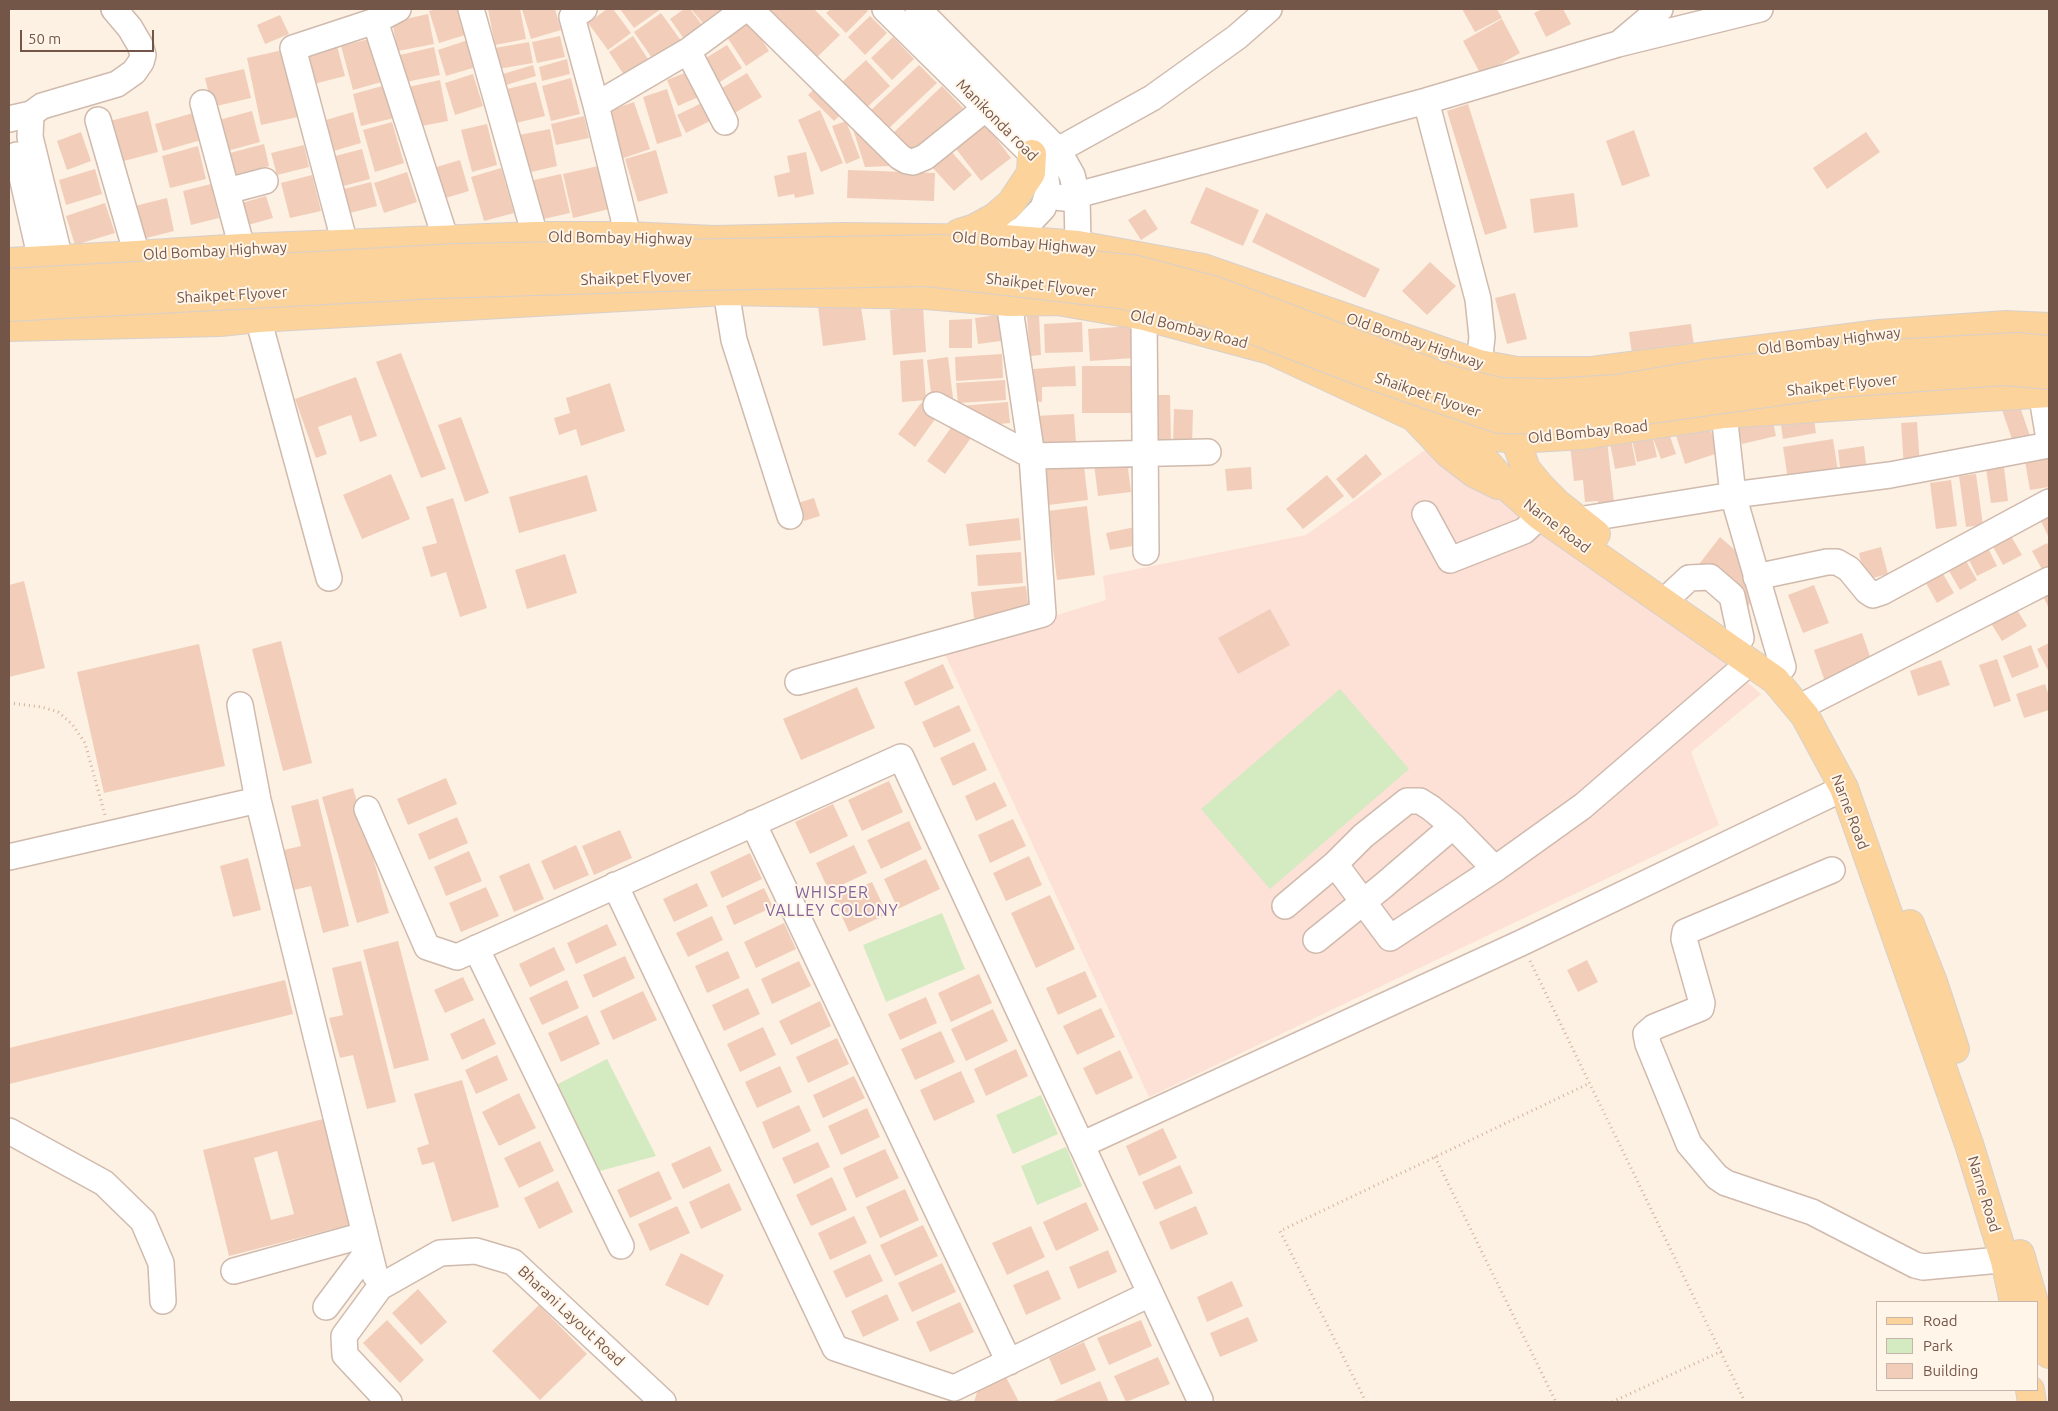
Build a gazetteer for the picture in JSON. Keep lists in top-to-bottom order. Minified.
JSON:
{"streets":{"main road":["Old Bombay Highway","Shaikpet Flyover","Old Bombay Road","Narne Road"],"street":["Manikonda road","Bharani Layout Road"]},"crossings":[["Manikonda road","Old Bombay Highway"],["Old Bombay Highway","Shaikpet Flyover"],["Shaikpet Flyover","Old Bombay Road"],["Old Bombay Road","Narne Road"]],"districts":["WHISPER VALLEY COLONY"],"legend":["Road","Park","Building"],"scale_bar":"50 m"}
